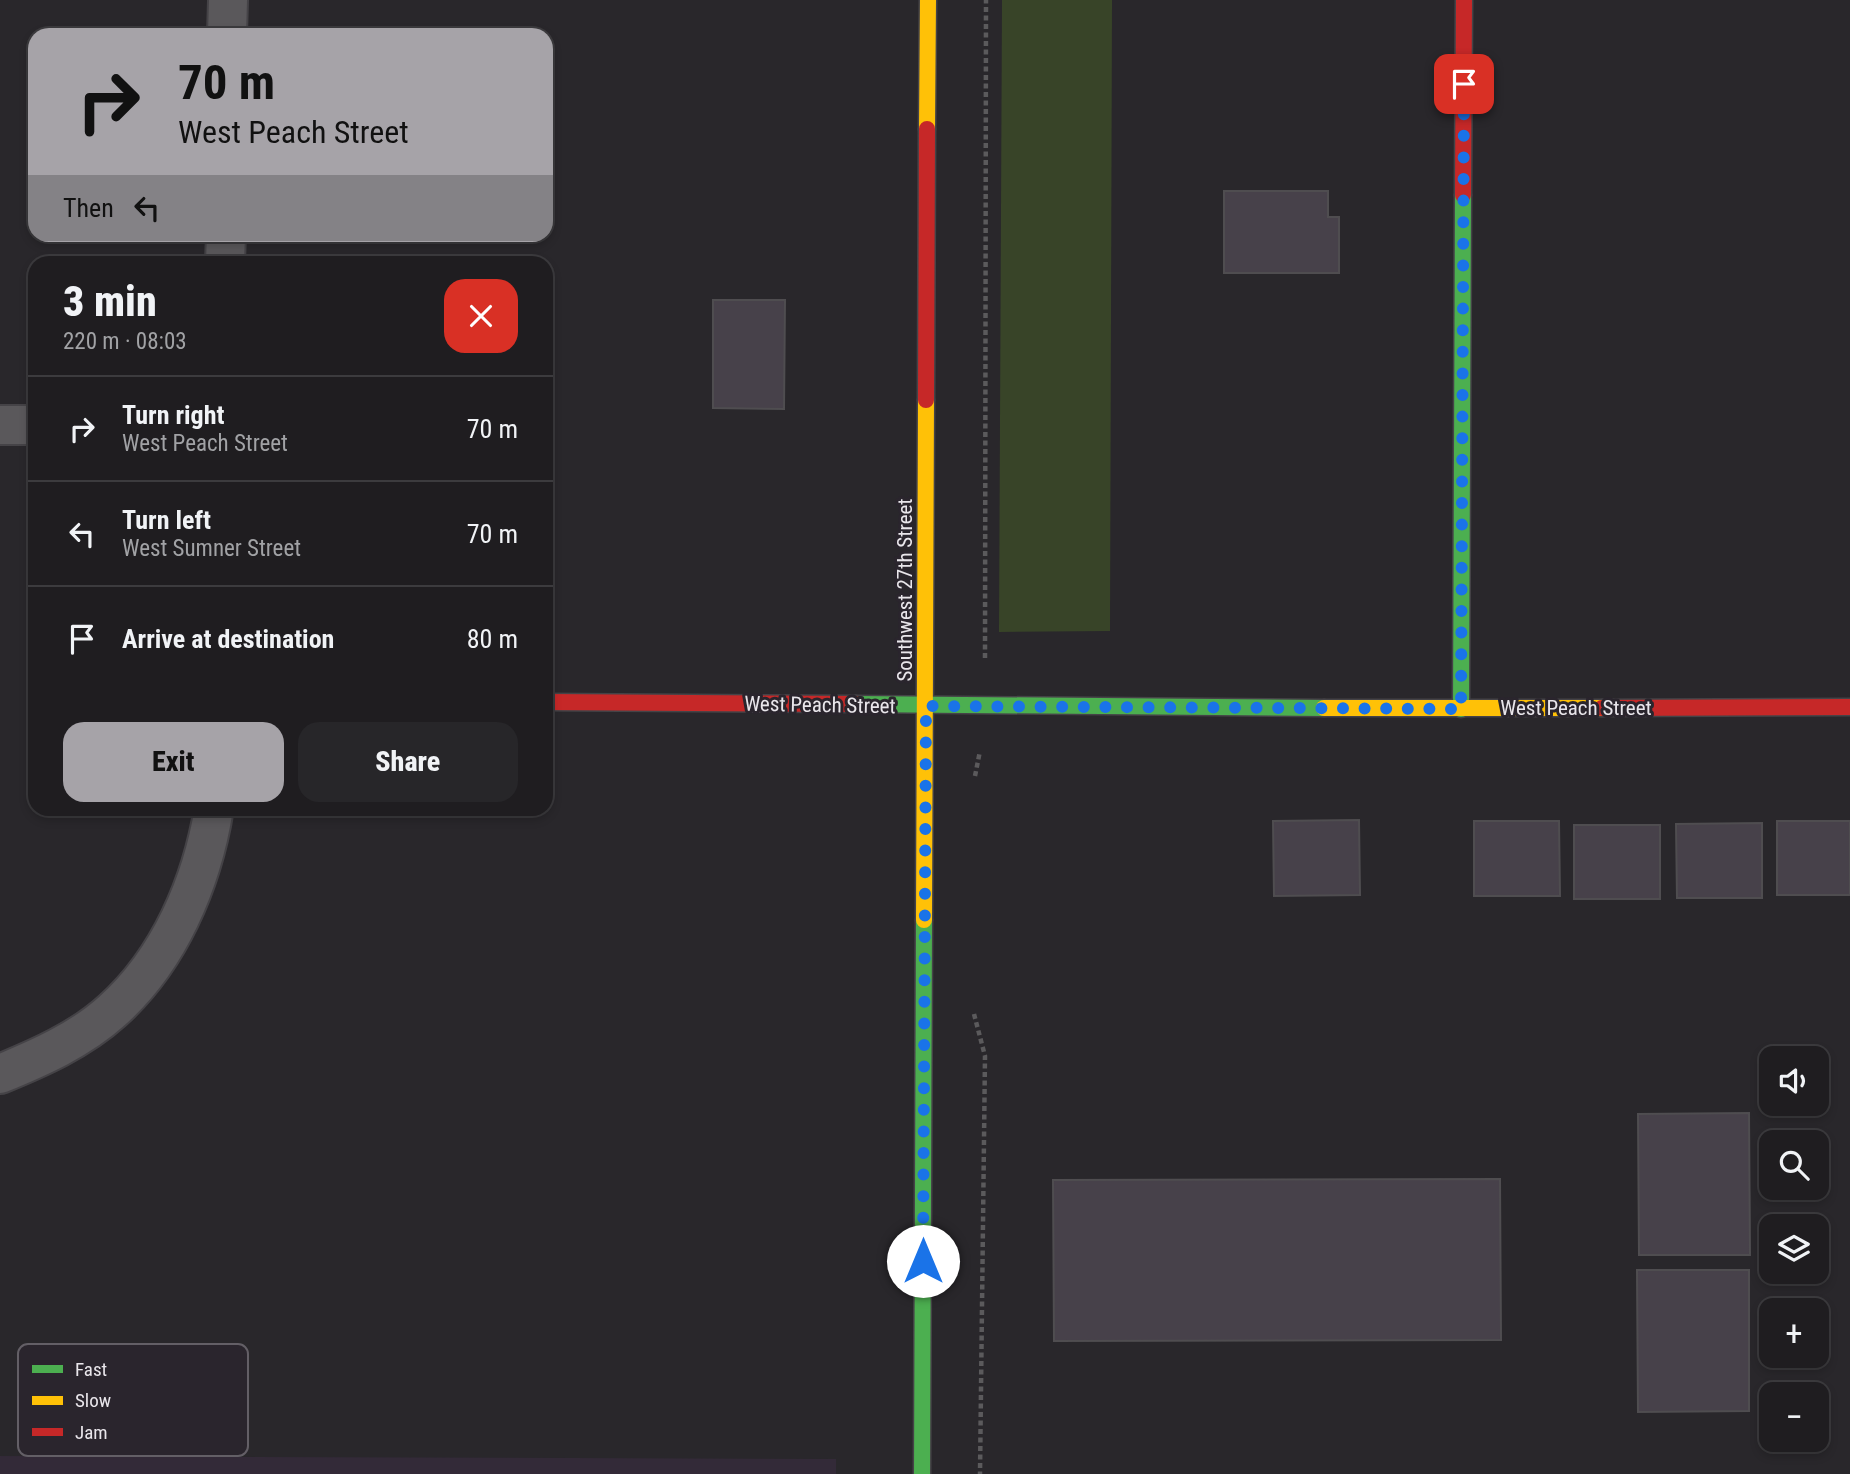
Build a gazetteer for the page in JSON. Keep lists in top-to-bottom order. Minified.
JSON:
{"streets":{"street":["Southwest 27th Street","West Peach Street"]},"crossings":[["Southwest 27th Street","West Peach Street"]],"legend":["Fast","Slow","Jam"],"page":{"turn":["70 m","West Peach Street"],"then":"Then","heading":["3 min","220 m · 08:03"],"list":[{"name":"Turn right","note":"West Peach Street","value":"70 m"},{"name":"Turn left","note":"West Sumner Street","value":"70 m"},{"name":"Arrive at destination","value":"80 m"}],"buttons":["Exit","Share"],"map_buttons":["+","−"]}}
